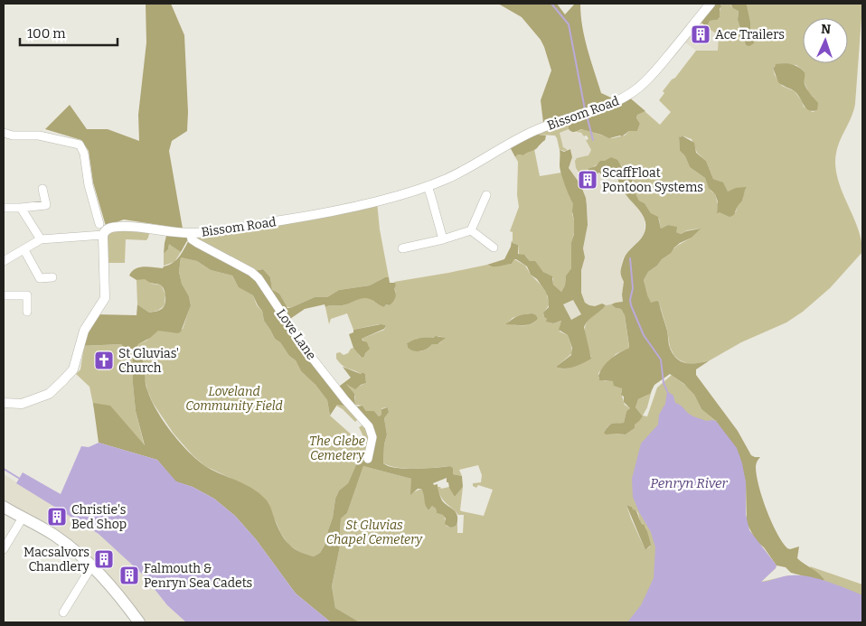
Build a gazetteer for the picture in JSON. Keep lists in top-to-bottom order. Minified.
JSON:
{"streets":{"street":["Bissom Road","Love Lane"]},"crossings":[["Bissom Road","Love Lane"]],"water":["Penryn River"],"parks":["Loveland Community Field","The Glebe Cemetery","St Gluvias Chapel Cemetery"],"places":{"building":["Ace Trailers","ScaffFloat Pontoon Systems","Christie's Bed Shop","Macsalvors Chandlery","Falmouth & Penryn Sea Cadets"],"church":["St Gluvias' Church"]},"scale_bar":"100 m","north":"top"}
